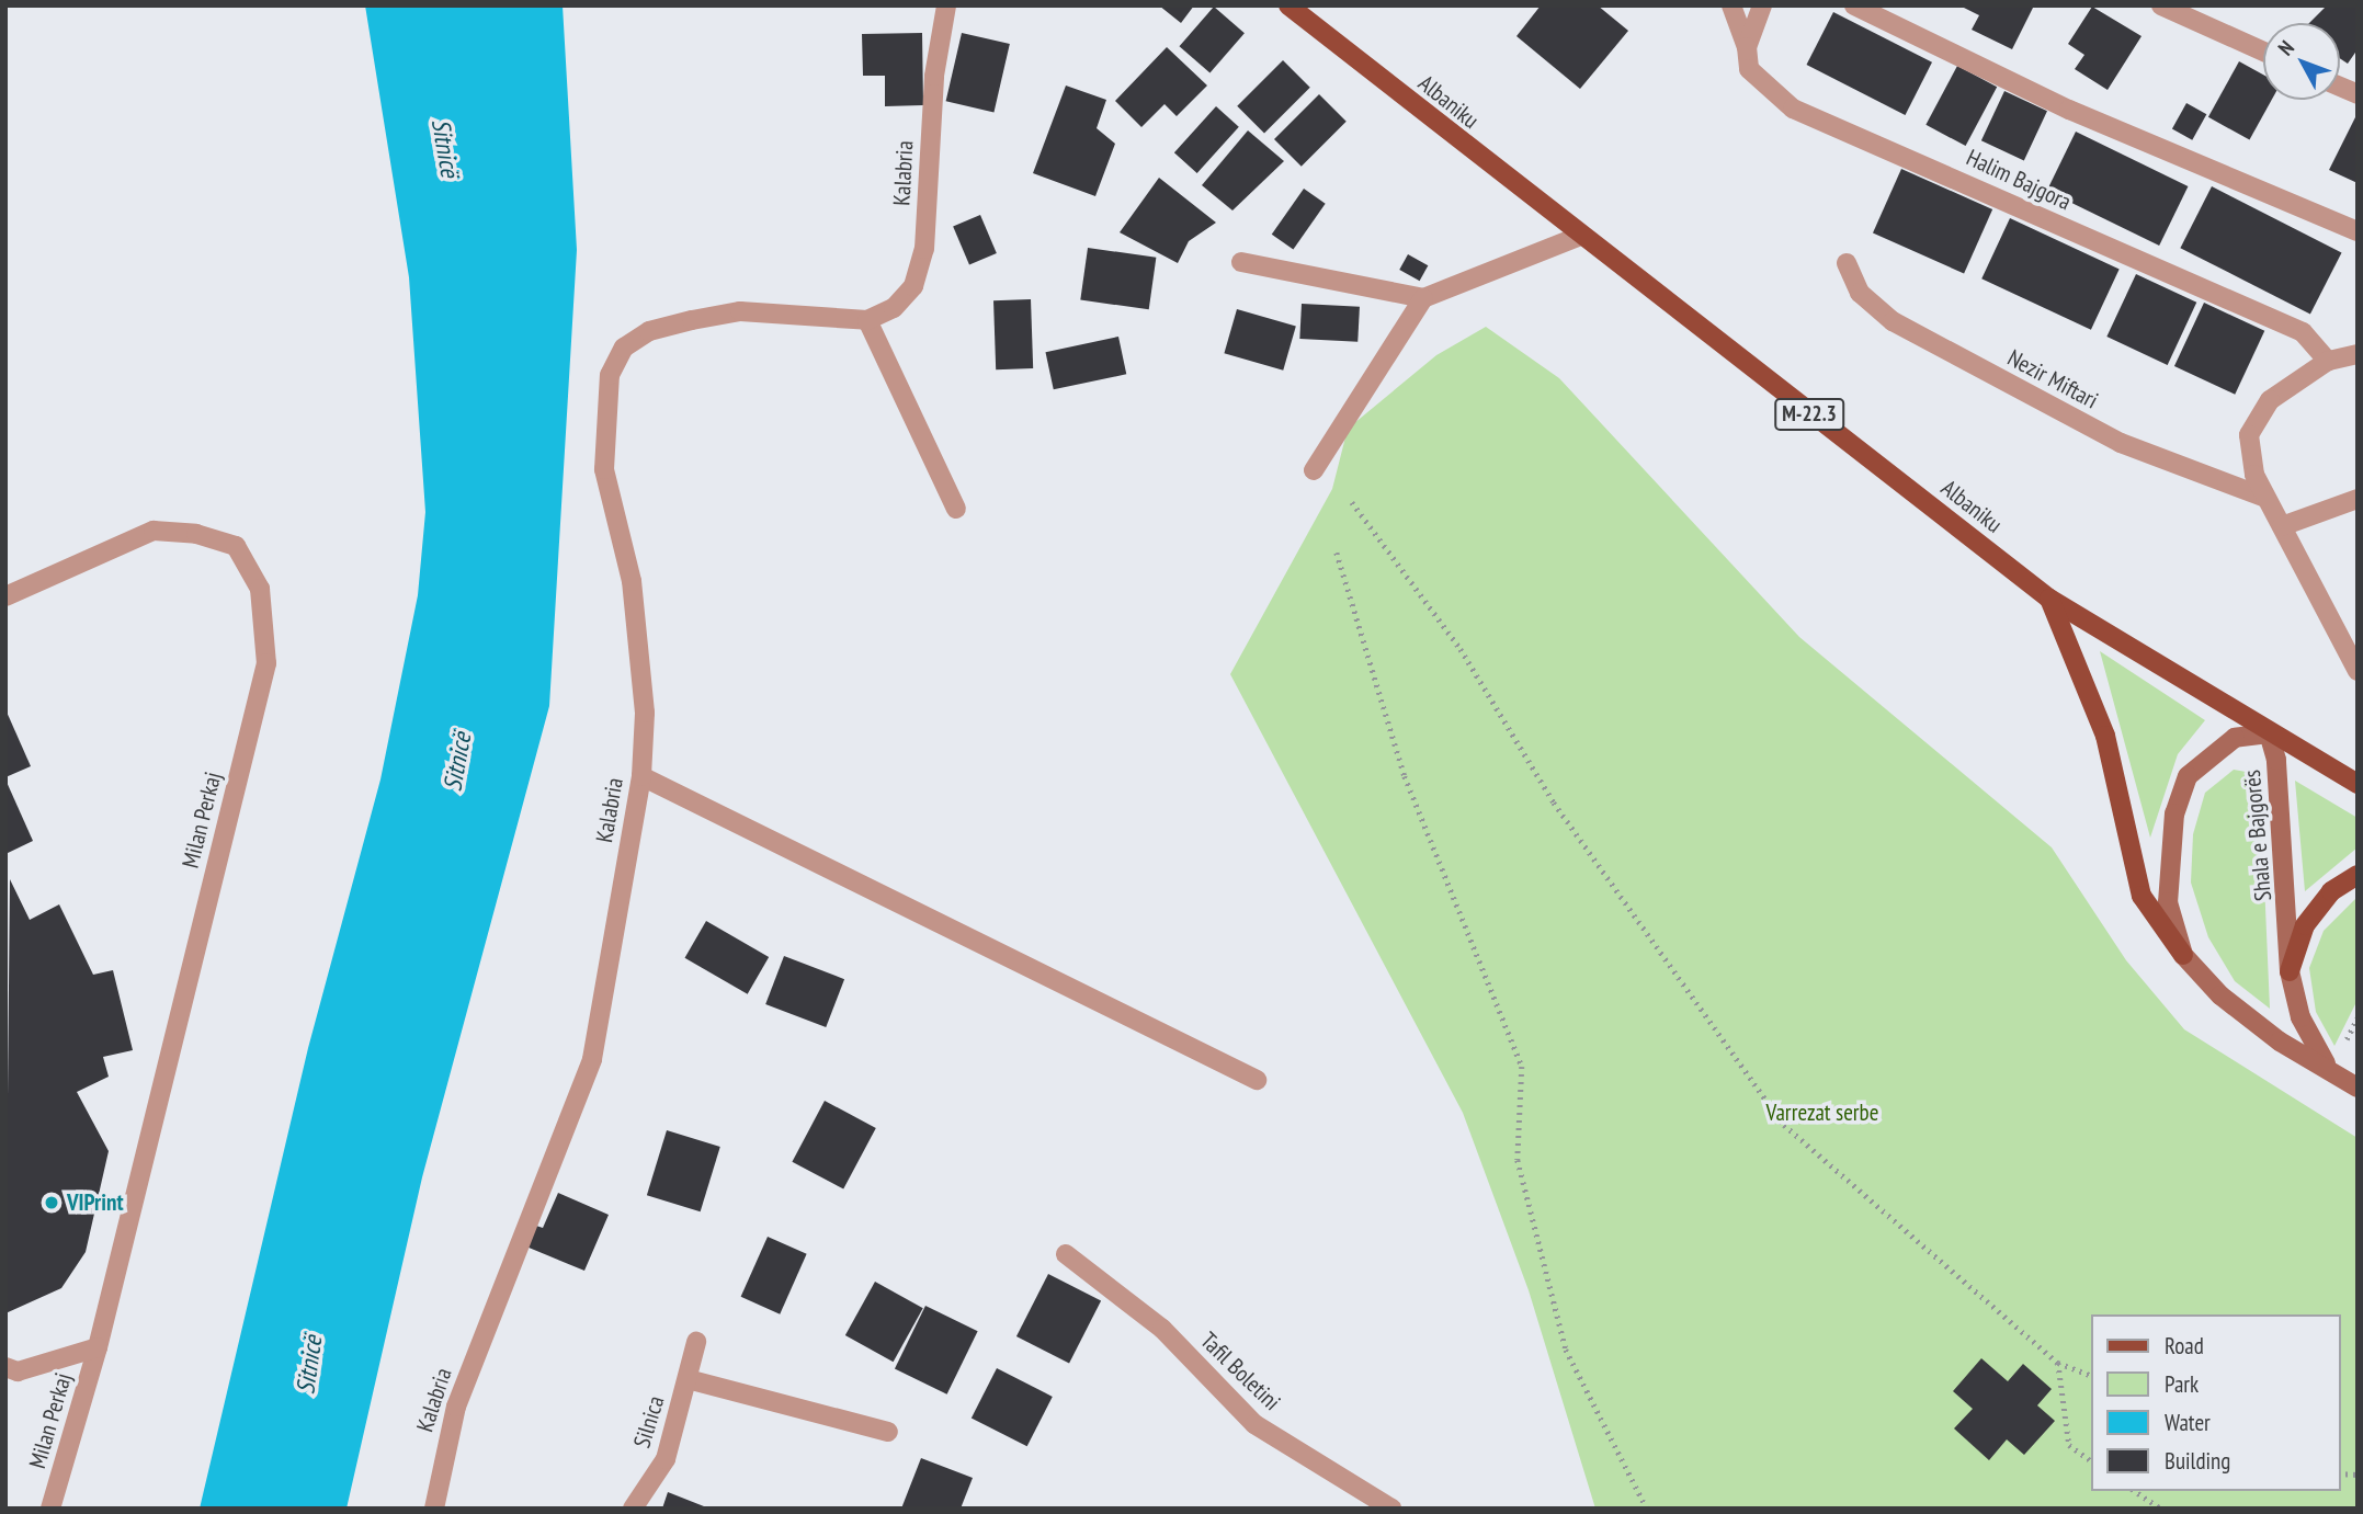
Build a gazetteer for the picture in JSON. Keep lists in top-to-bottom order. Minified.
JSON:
{"streets":{"main road":["Albaniku","M-22.3","Shala e Bajgorës"],"street":["Kalabria","Halim Bajgora","Nezir Miftari","Milan Perkaj","Tafil Boletini","Silnica"]},"crossings":[["Albaniku","Shala e Bajgorës"]],"water":["Sitnicë"],"parks":["Varrezat serbe"],"places":["VIPrint"],"legend":["Road","Park","Water","Building"],"north":"top left"}
